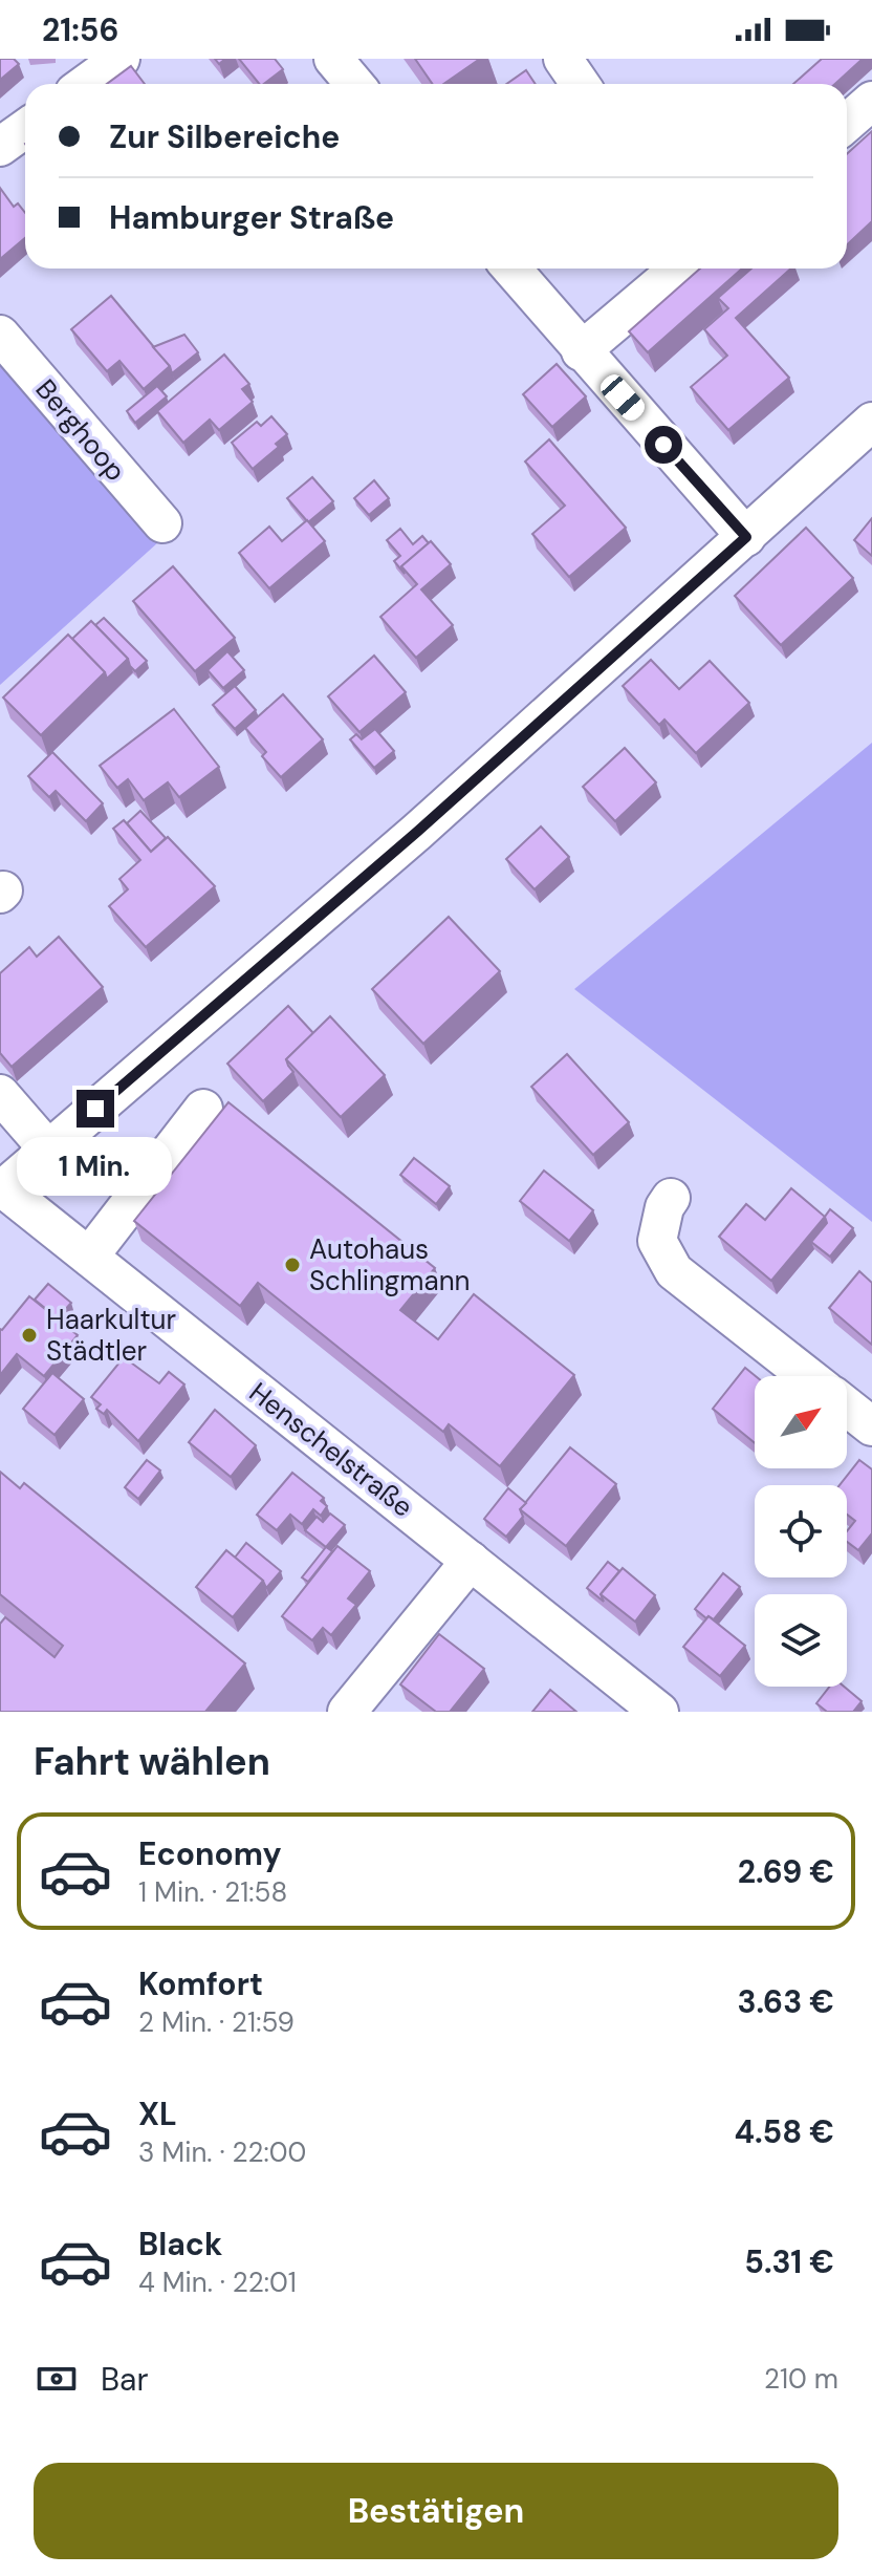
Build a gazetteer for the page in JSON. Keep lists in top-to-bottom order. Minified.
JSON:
{"streets":{"street":["Berghoop","Henschelstraße"]},"places":["Autohaus Schlingmann","Haarkultur Städtler"],"north":"top right","page":{"status":"21:56","banner":["Zur Silbereiche","Hamburger Straße"],"bubble":"1 Min.","heading":"Fahrt wählen","list":[{"name":"Economy","note":"1 Min. · 21:58","value":"2.69 €"},{"name":"Komfort","note":"2 Min. · 21:59","value":"3.63 €"},{"name":"XL","note":"3 Min. · 22:00","value":"4.58 €"},{"name":"Black","note":"4 Min. · 22:01","value":"5.31 €"}],"pay":["Bar","210 m"],"buttons":"Bestätigen"}}
